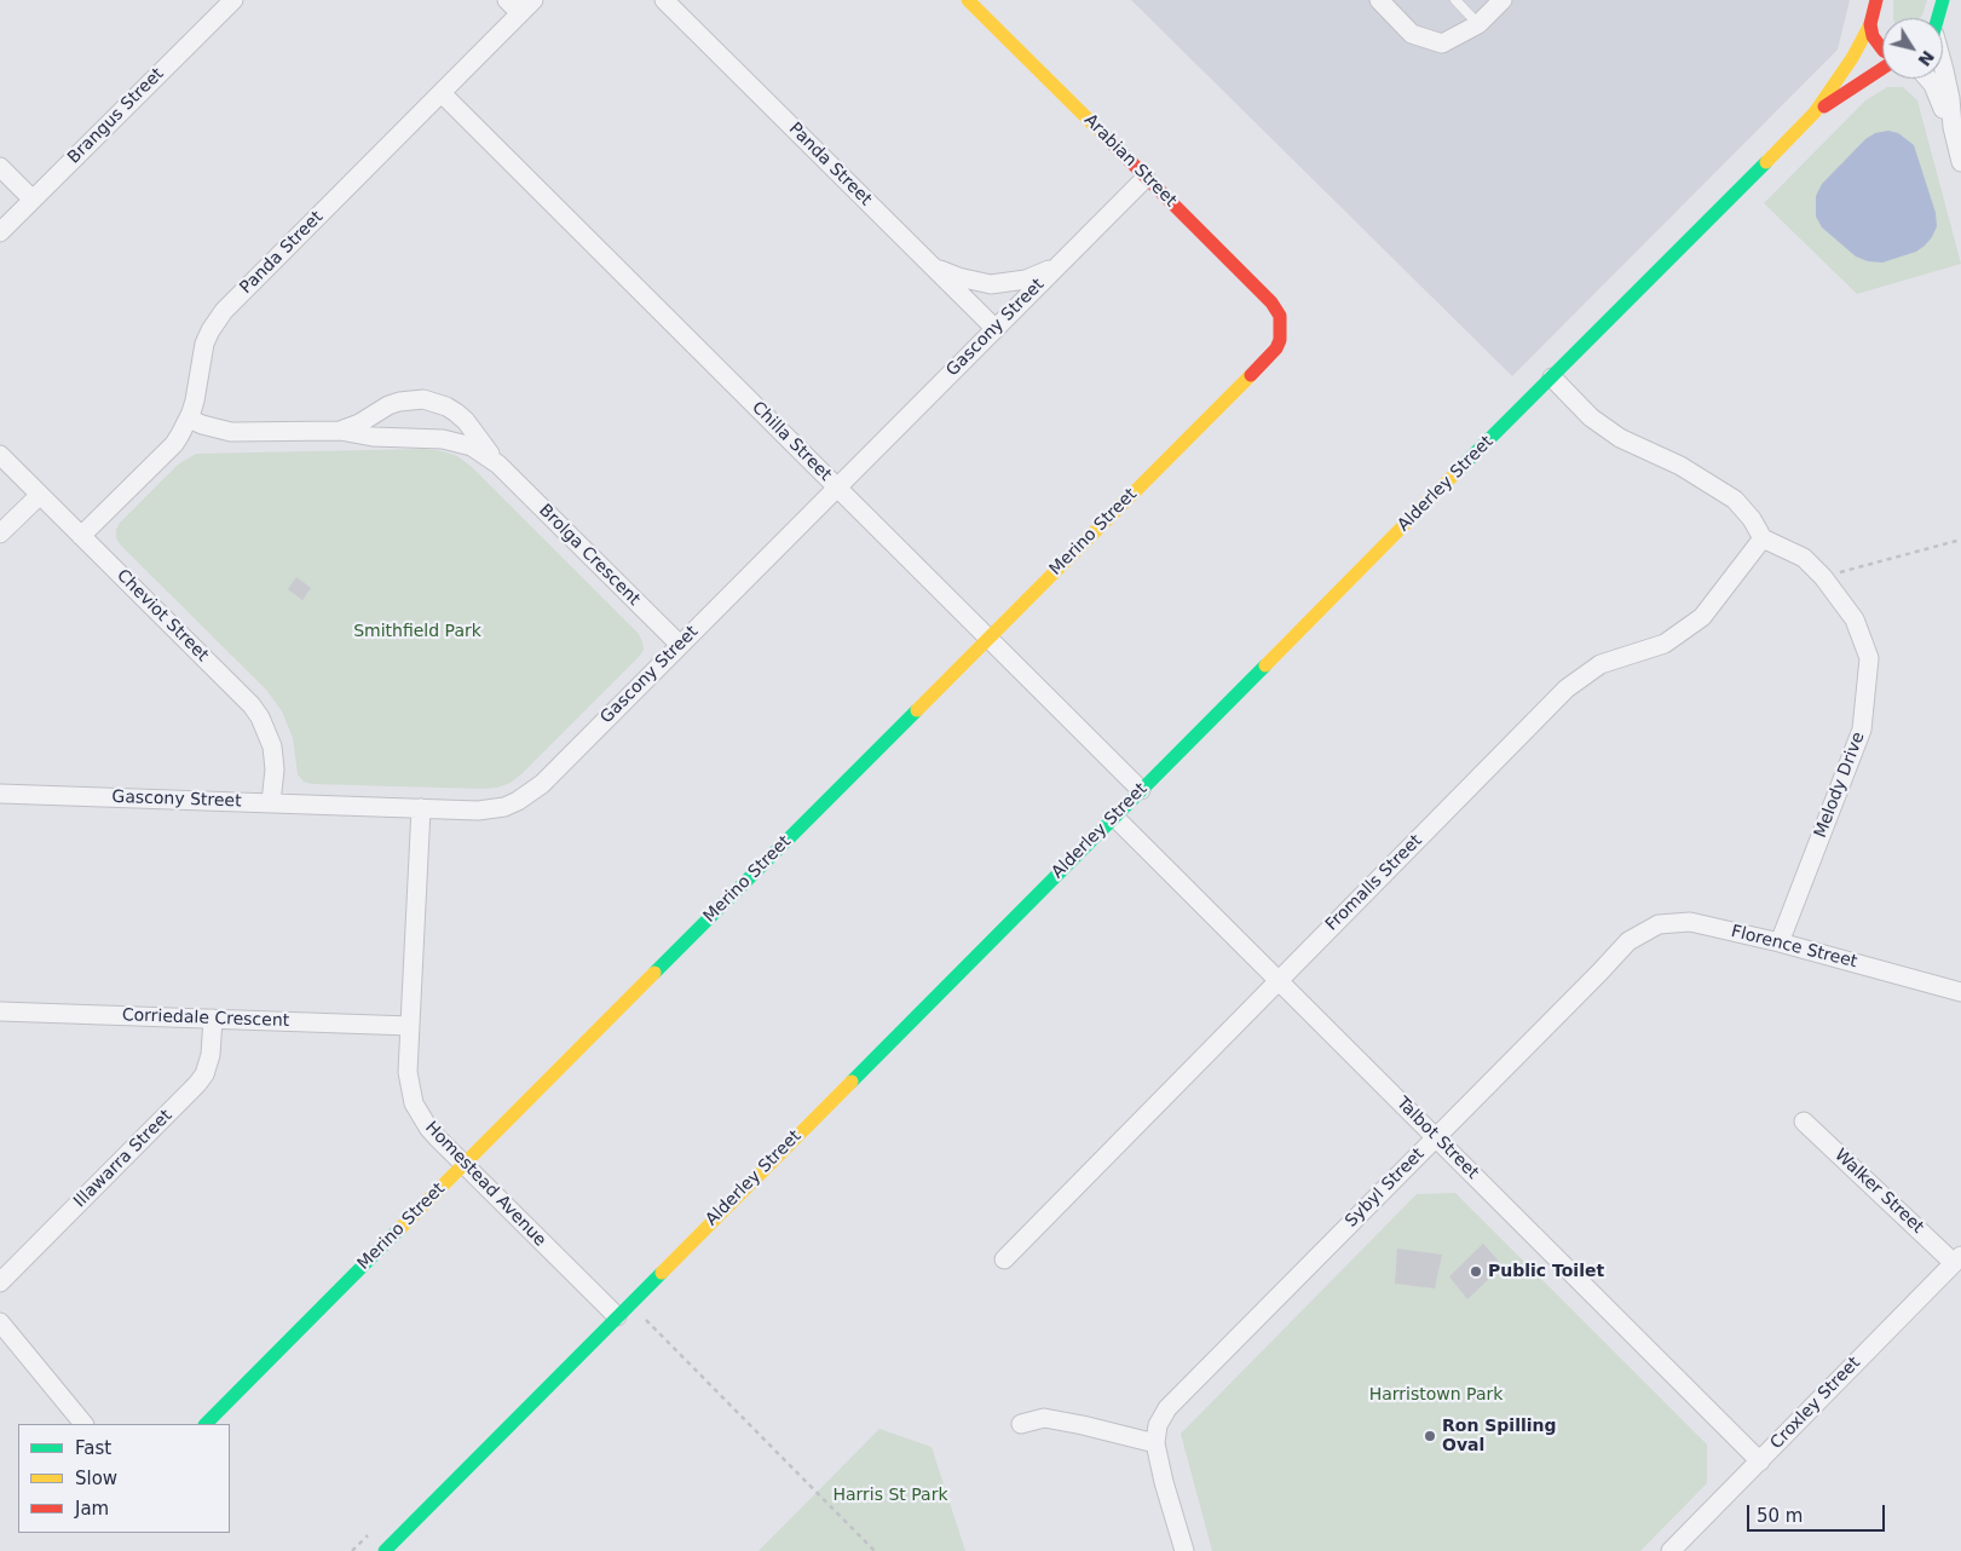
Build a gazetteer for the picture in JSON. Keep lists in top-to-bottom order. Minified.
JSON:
{"streets":{"street":["Brangus Street","Arabian Street","Panda Street","Gascony Street","Chilla Street","Alderley Street","Merino Street","Brolga Crescent","Cheviot Street","Melody Drive","Fromalls Street","Florence Street","Corriedale Crescent","Talbot Street","Illawarra Street","Homestead Avenue","Sybyl Street","Walker Street","Croxley Street"]},"crossings":[["Arabian Street","Gascony Street"],["Arabian Street","Merino Street"],["Panda Street","Gascony Street"],["Panda Street","Chilla Street"],["Panda Street","Brolga Crescent"],["Panda Street","Cheviot Street"],["Gascony Street","Chilla Street"],["Gascony Street","Brolga Crescent"],["Gascony Street","Cheviot Street"],["Gascony Street","Homestead Avenue"],["Chilla Street","Alderley Street"],["Chilla Street","Merino Street"],["Alderley Street","Melody Drive"],["Alderley Street","Talbot Street"],["Alderley Street","Homestead Avenue"],["Merino Street","Homestead Avenue"],["Melody Drive","Fromalls Street"],["Melody Drive","Florence Street"],["Fromalls Street","Talbot Street"],["Florence Street","Sybyl Street"],["Corriedale Crescent","Illawarra Street"],["Corriedale Crescent","Homestead Avenue"],["Talbot Street","Sybyl Street"],["Talbot Street","Croxley Street"],["Walker Street","Croxley Street"]],"parks":["Smithfield Park","Harristown Park","Harris St Park"],"places":["Public Toilet","Ron Spilling Oval"],"legend":["Fast","Slow","Jam"],"scale_bar":"50 m","north":"bottom right"}
